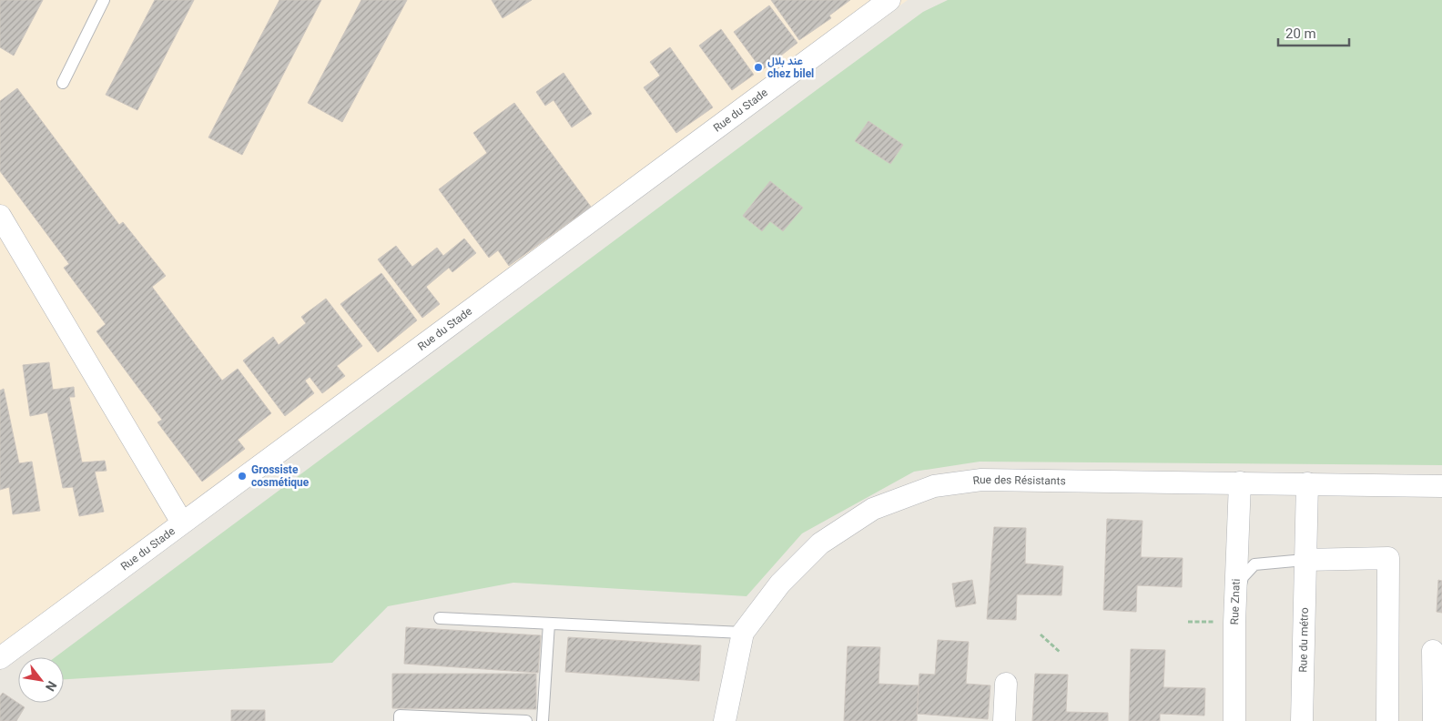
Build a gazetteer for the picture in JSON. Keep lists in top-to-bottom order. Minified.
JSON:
{"streets":{"street":["Rue du Stade","Rue des Résistants","Rue Znati","Rue du métro"]},"crossings":[["Rue des Résistants","Rue Znati"],["Rue des Résistants","Rue du métro"]],"places":["عند بلال chez bilel","Grossiste cosmétique"],"scale_bar":"20 m","north":"bottom right"}
